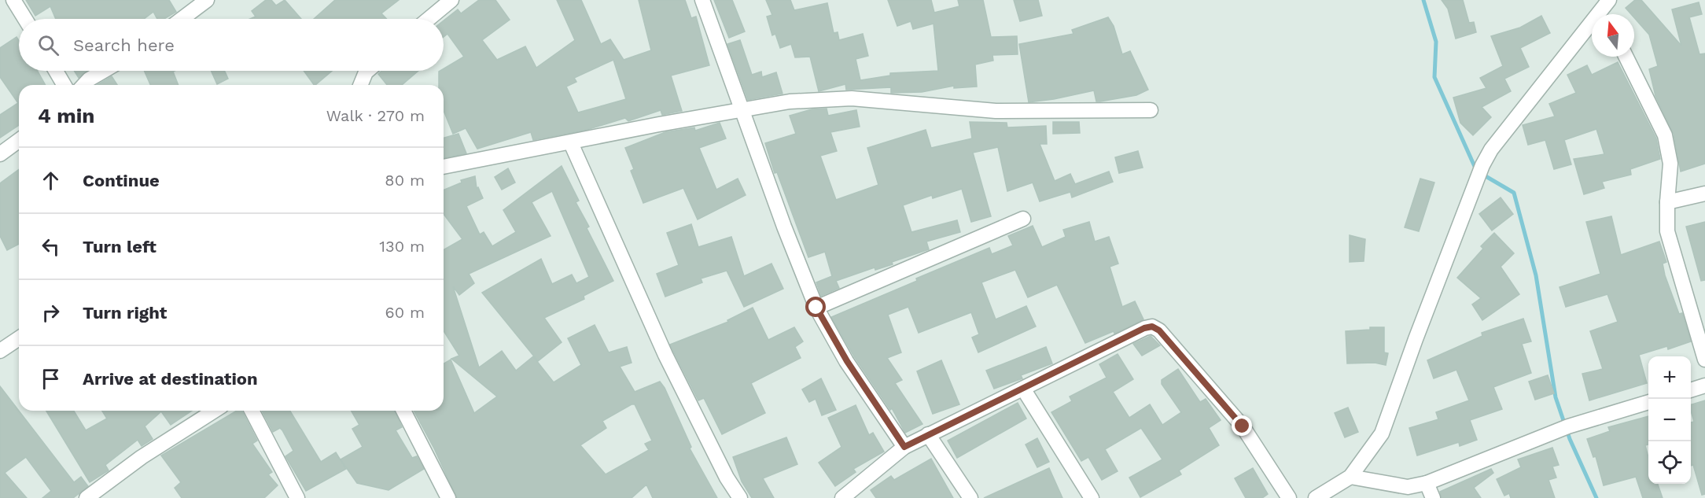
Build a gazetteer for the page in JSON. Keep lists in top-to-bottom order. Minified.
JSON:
{"north":"top","page":{"search":"Search here","heading":["4 min","Walk · 270 m"],"list":[["Continue","80 m"],["Turn left","130 m"],["Turn right","60 m"],"Arrive at destination"],"map_buttons":["+","−"]}}
